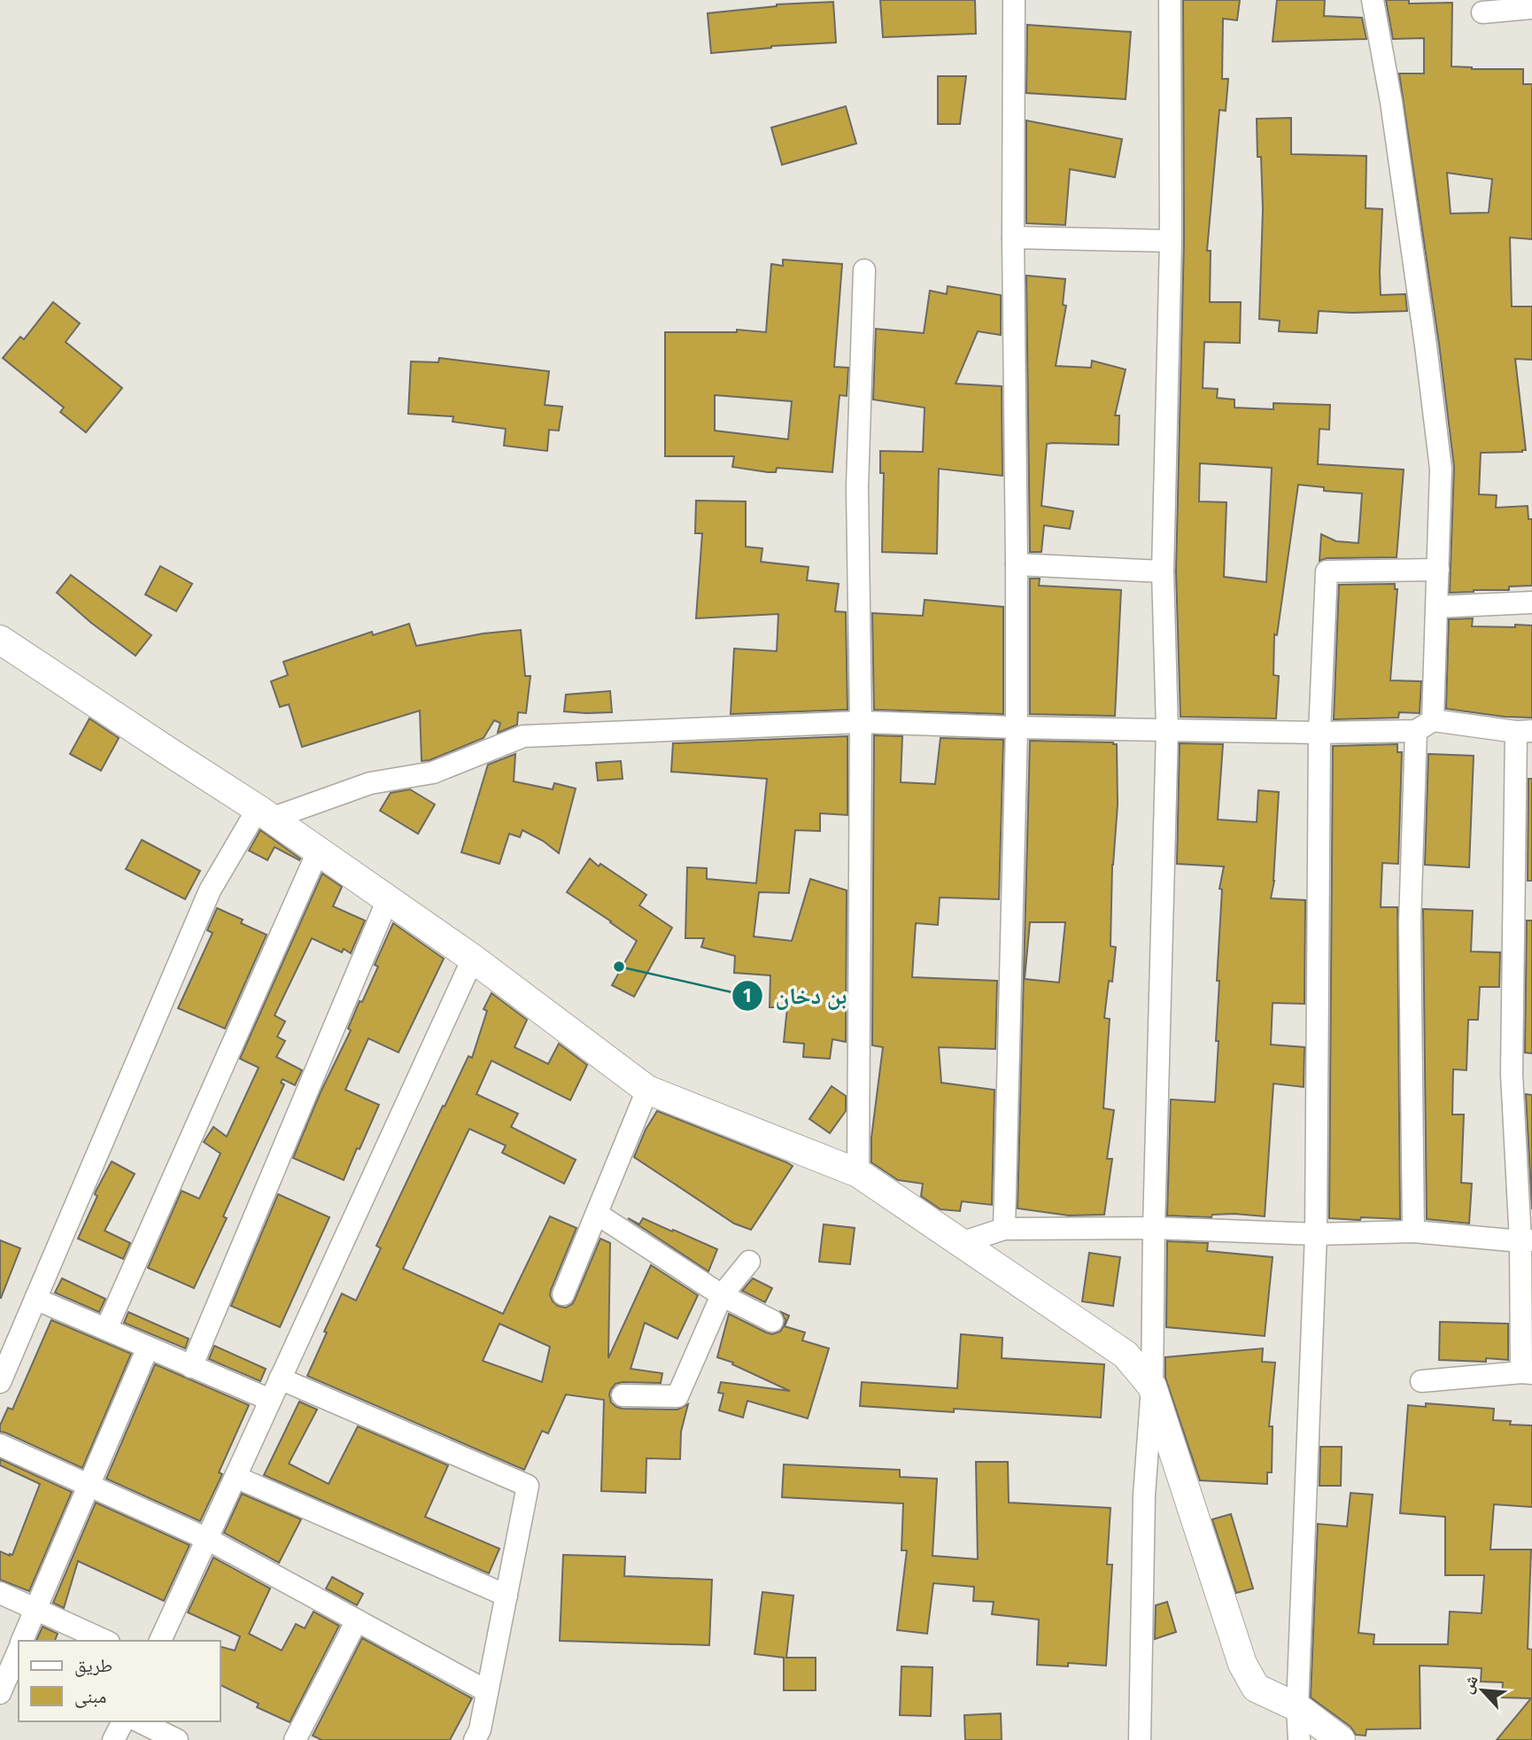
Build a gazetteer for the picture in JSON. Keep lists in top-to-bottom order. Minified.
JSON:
{"places":["بن دخان"],"legend":["طريق","مبنى"],"north":"top left"}
